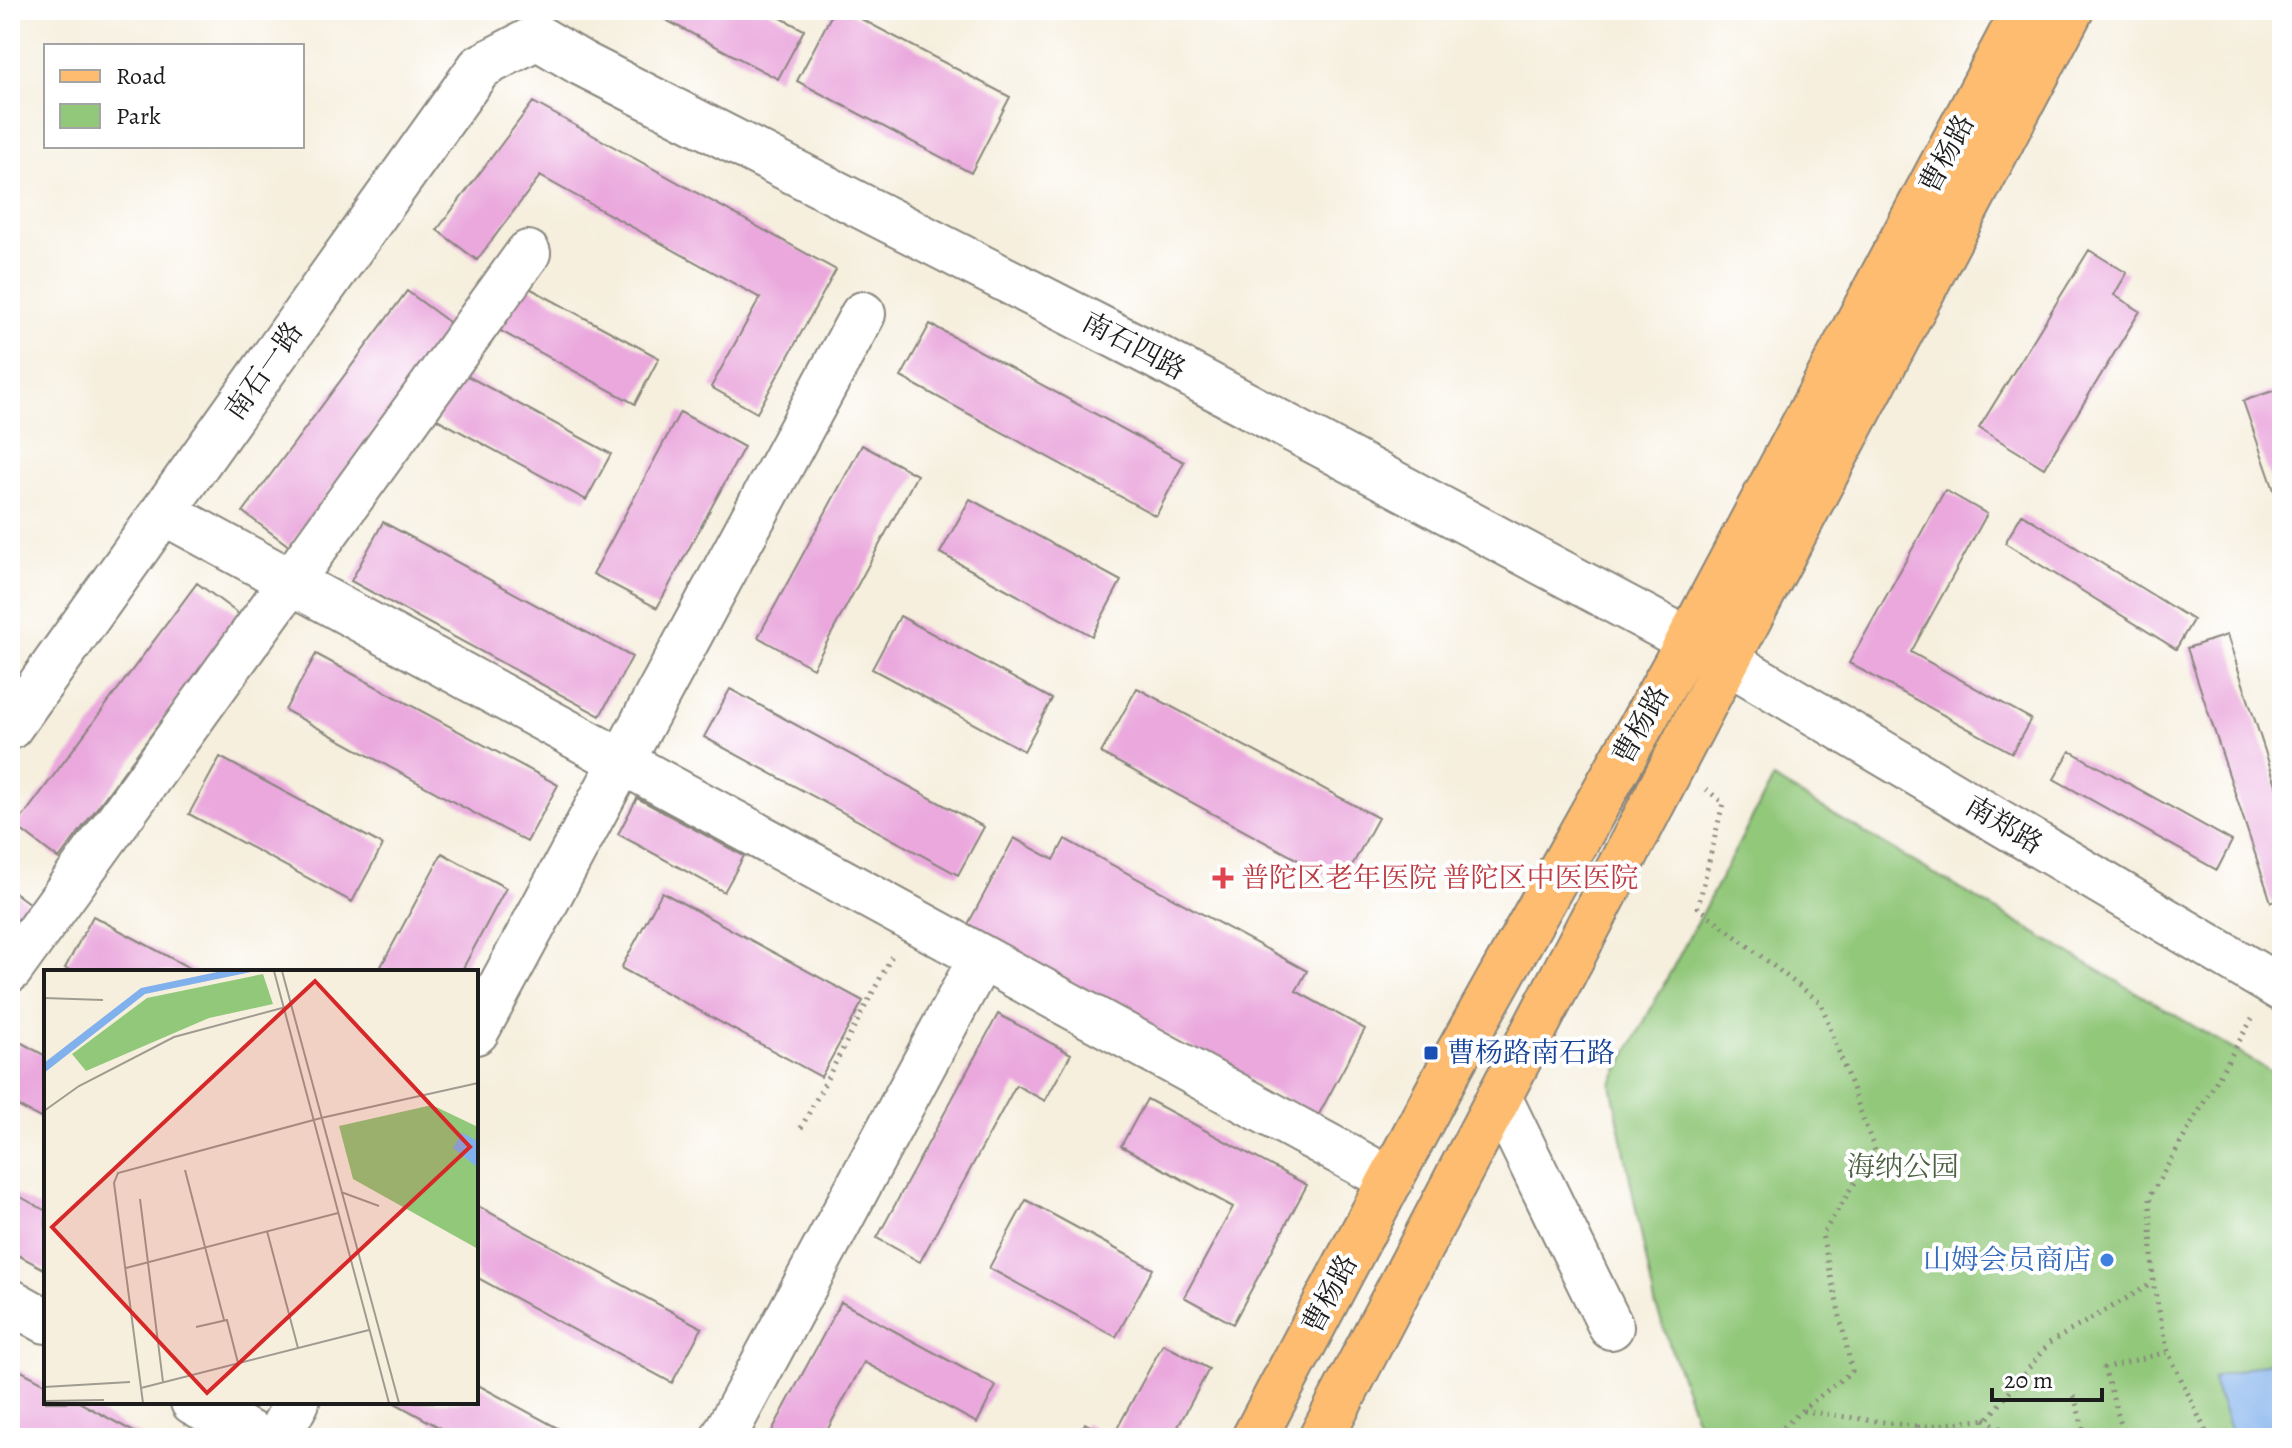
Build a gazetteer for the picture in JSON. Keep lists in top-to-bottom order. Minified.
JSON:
{"streets":{"main road":["曹杨路"],"street":["南石四路","南石一路","南郑路"]},"crossings":[["曹杨路","南石四路"],["曹杨路","南郑路"],["南石四路","南石一路"],["南石四路","南郑路"]],"parks":["海纳公园"],"places":{"health":["普陀区老年医院 普陀区中医医院"],"transit":["曹杨路南石路"],"other":["山姆会员商店"]},"legend":["Road","Park"],"scale_bar":"20 m"}
